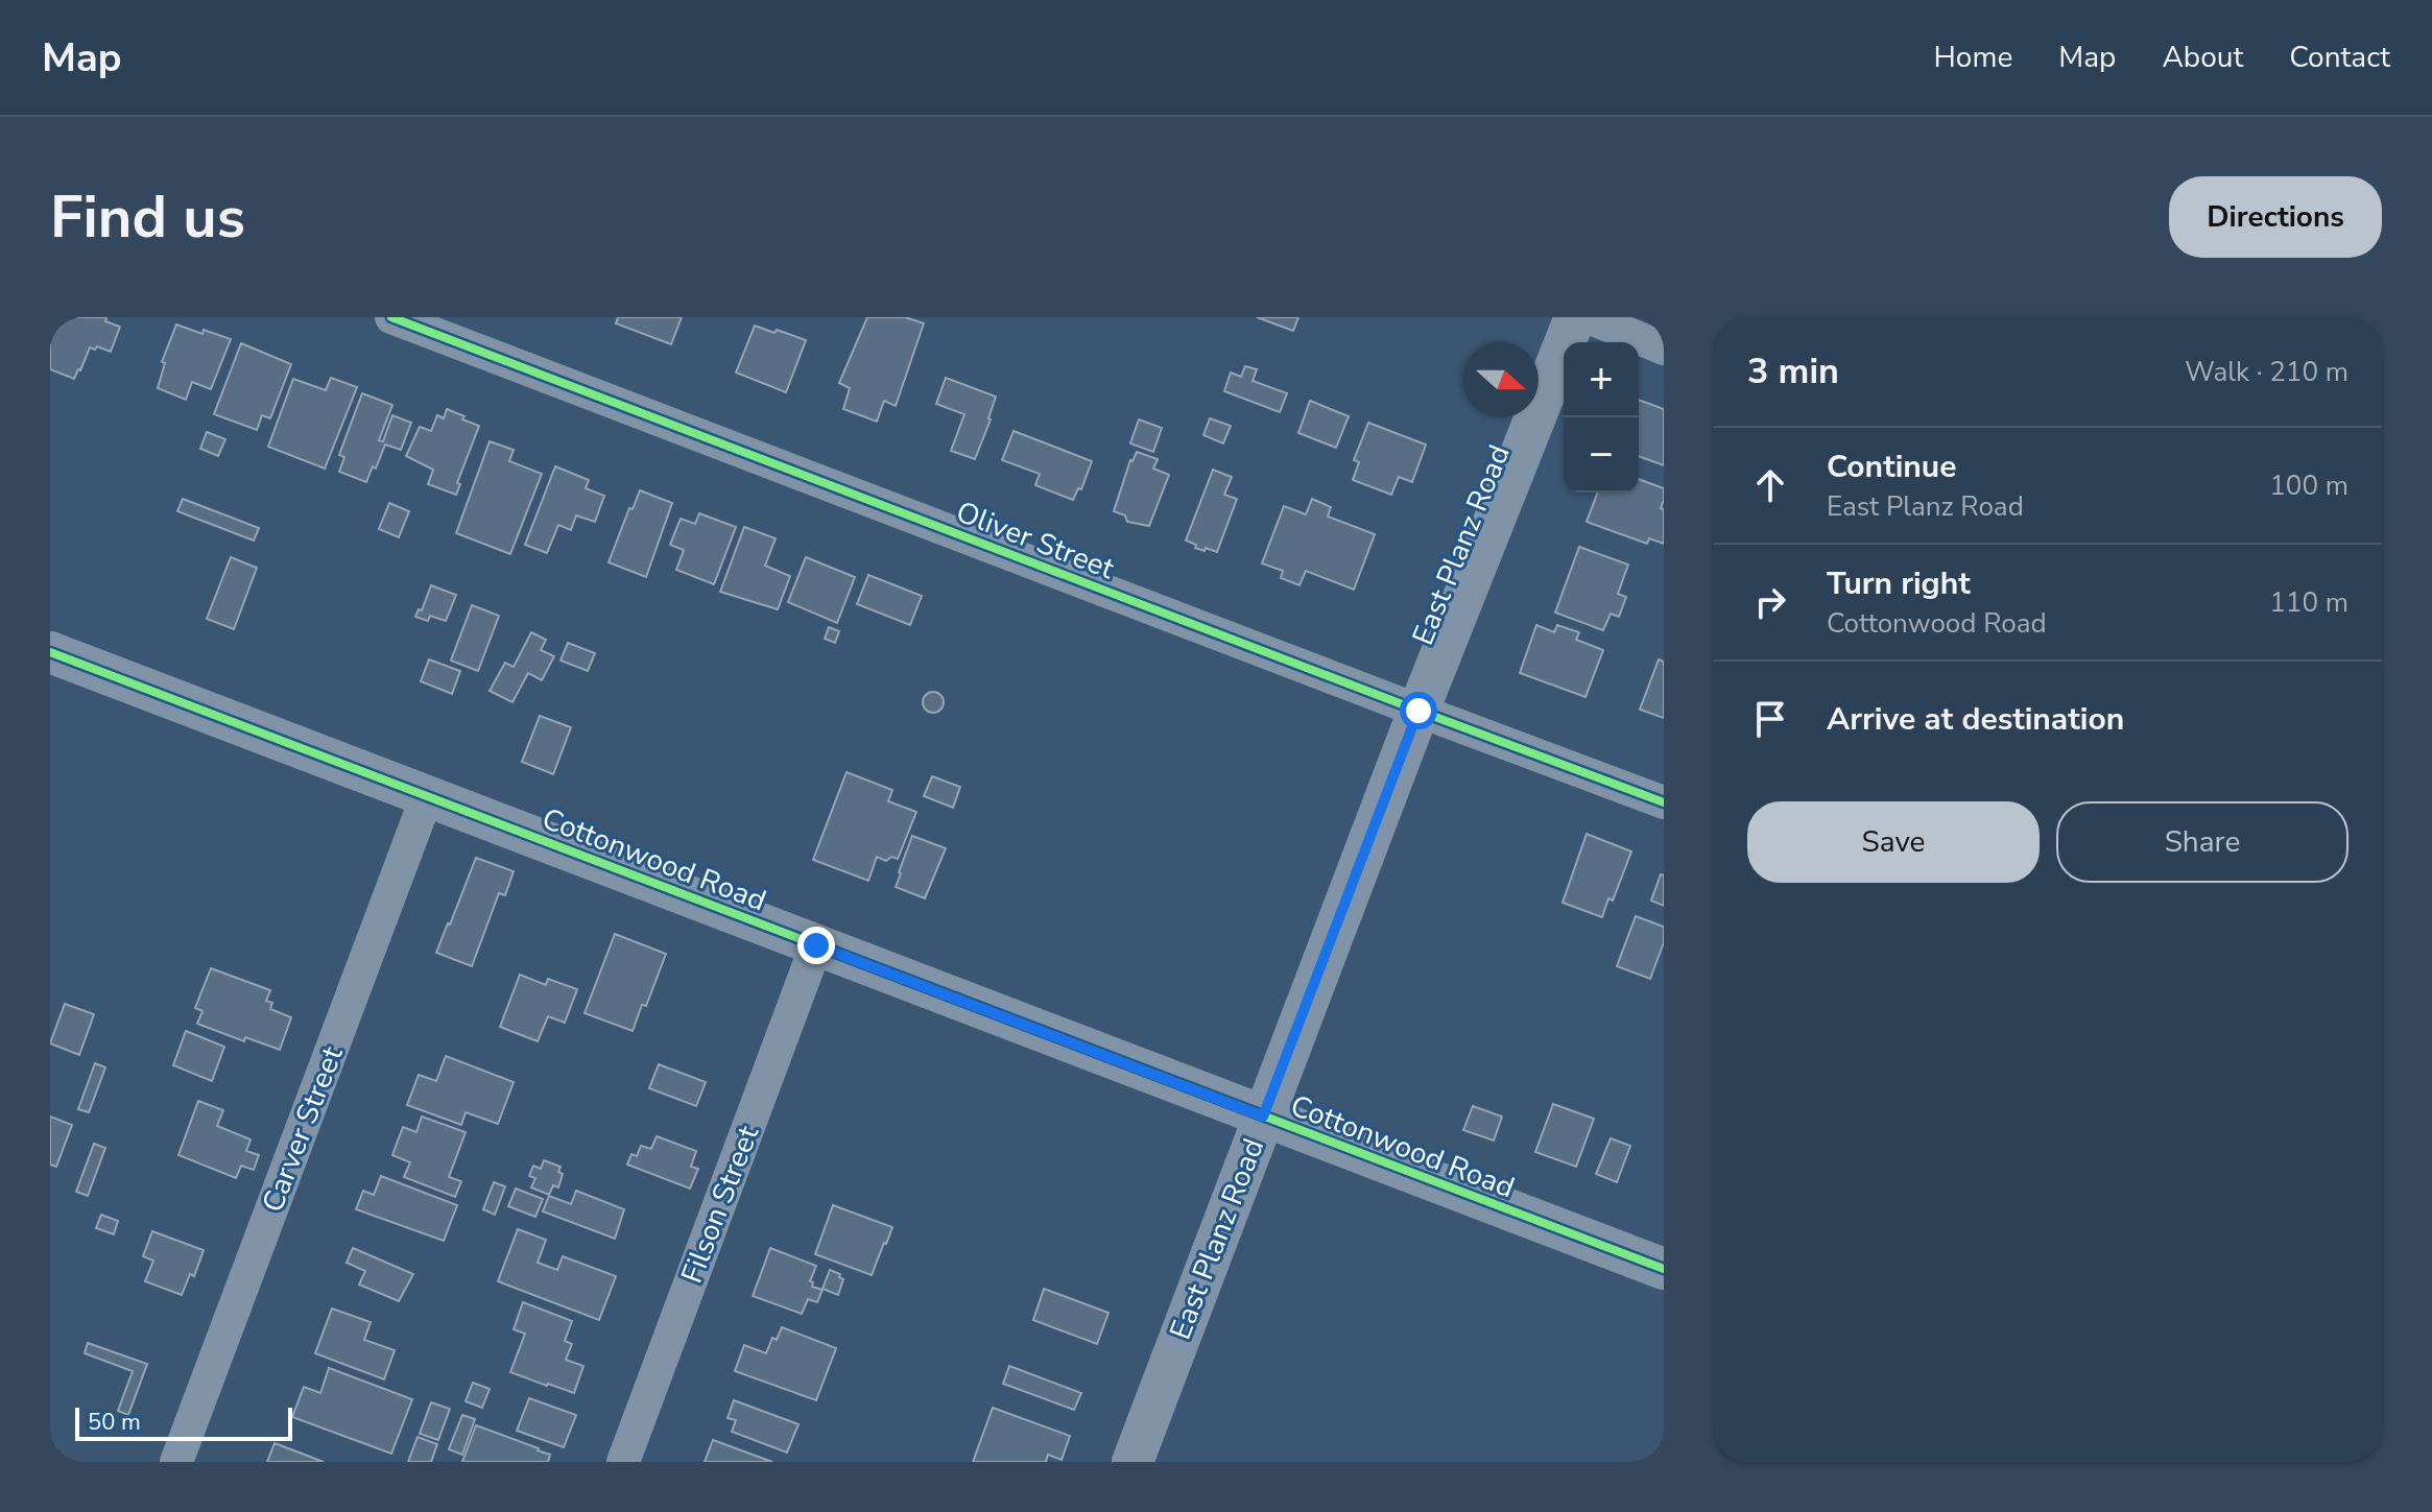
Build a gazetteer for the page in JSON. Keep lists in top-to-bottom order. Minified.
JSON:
{"streets":{"street":["Oliver Street","East Planz Road","Cottonwood Road","Carver Street","Filson Street"]},"crossings":[["Oliver Street","East Planz Road"],["East Planz Road","Cottonwood Road"],["Cottonwood Road","Carver Street"],["Cottonwood Road","Filson Street"]],"scale_bar":"50 m","north":"right","page":{"header":"Map","nav":["Home","Map","About","Contact"],"buttons":["Directions",["Save","Share"]],"title":"Find us","heading":["3 min","Walk · 210 m"],"map_buttons":["+","−"],"list":[["Continue","East Planz Road","100 m"],["Turn right","Cottonwood Road","110 m"],"Arrive at destination"],"scale":"50 m"}}
